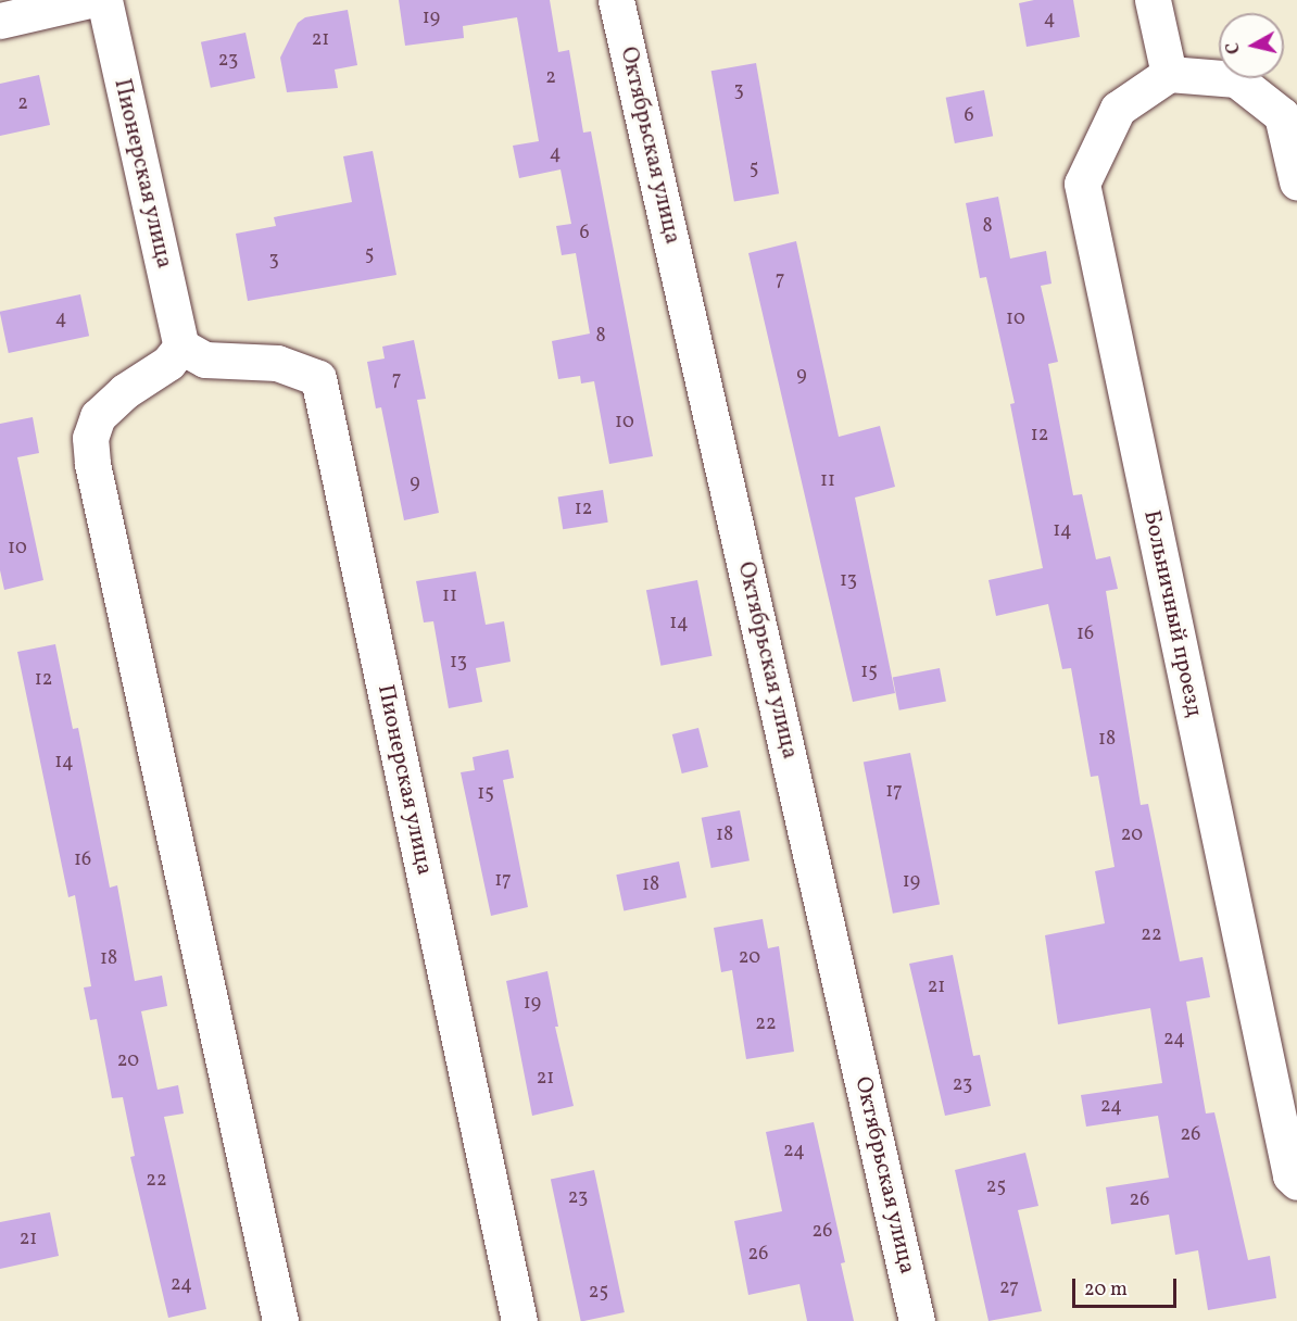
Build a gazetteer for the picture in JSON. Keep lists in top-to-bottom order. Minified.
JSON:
{"streets":{"street":["Октябрьская улица","Пионерская улица","Больничный проезд"]},"house_numbers":["19","4","21","23","2","3","2","6","4","5","8","6","5","3","7","4","10","8","9","7","10","12","11","9","12","14","10","13","11","14","16","13","15","12","18","14","17","15","18","20","16","17","19","18","22","20","18","21","19","22","24","20","21","23","24","26","24","22","25","23","26","26","21","26","24","27","25"],"scale_bar":"20 m","north":"left"}
